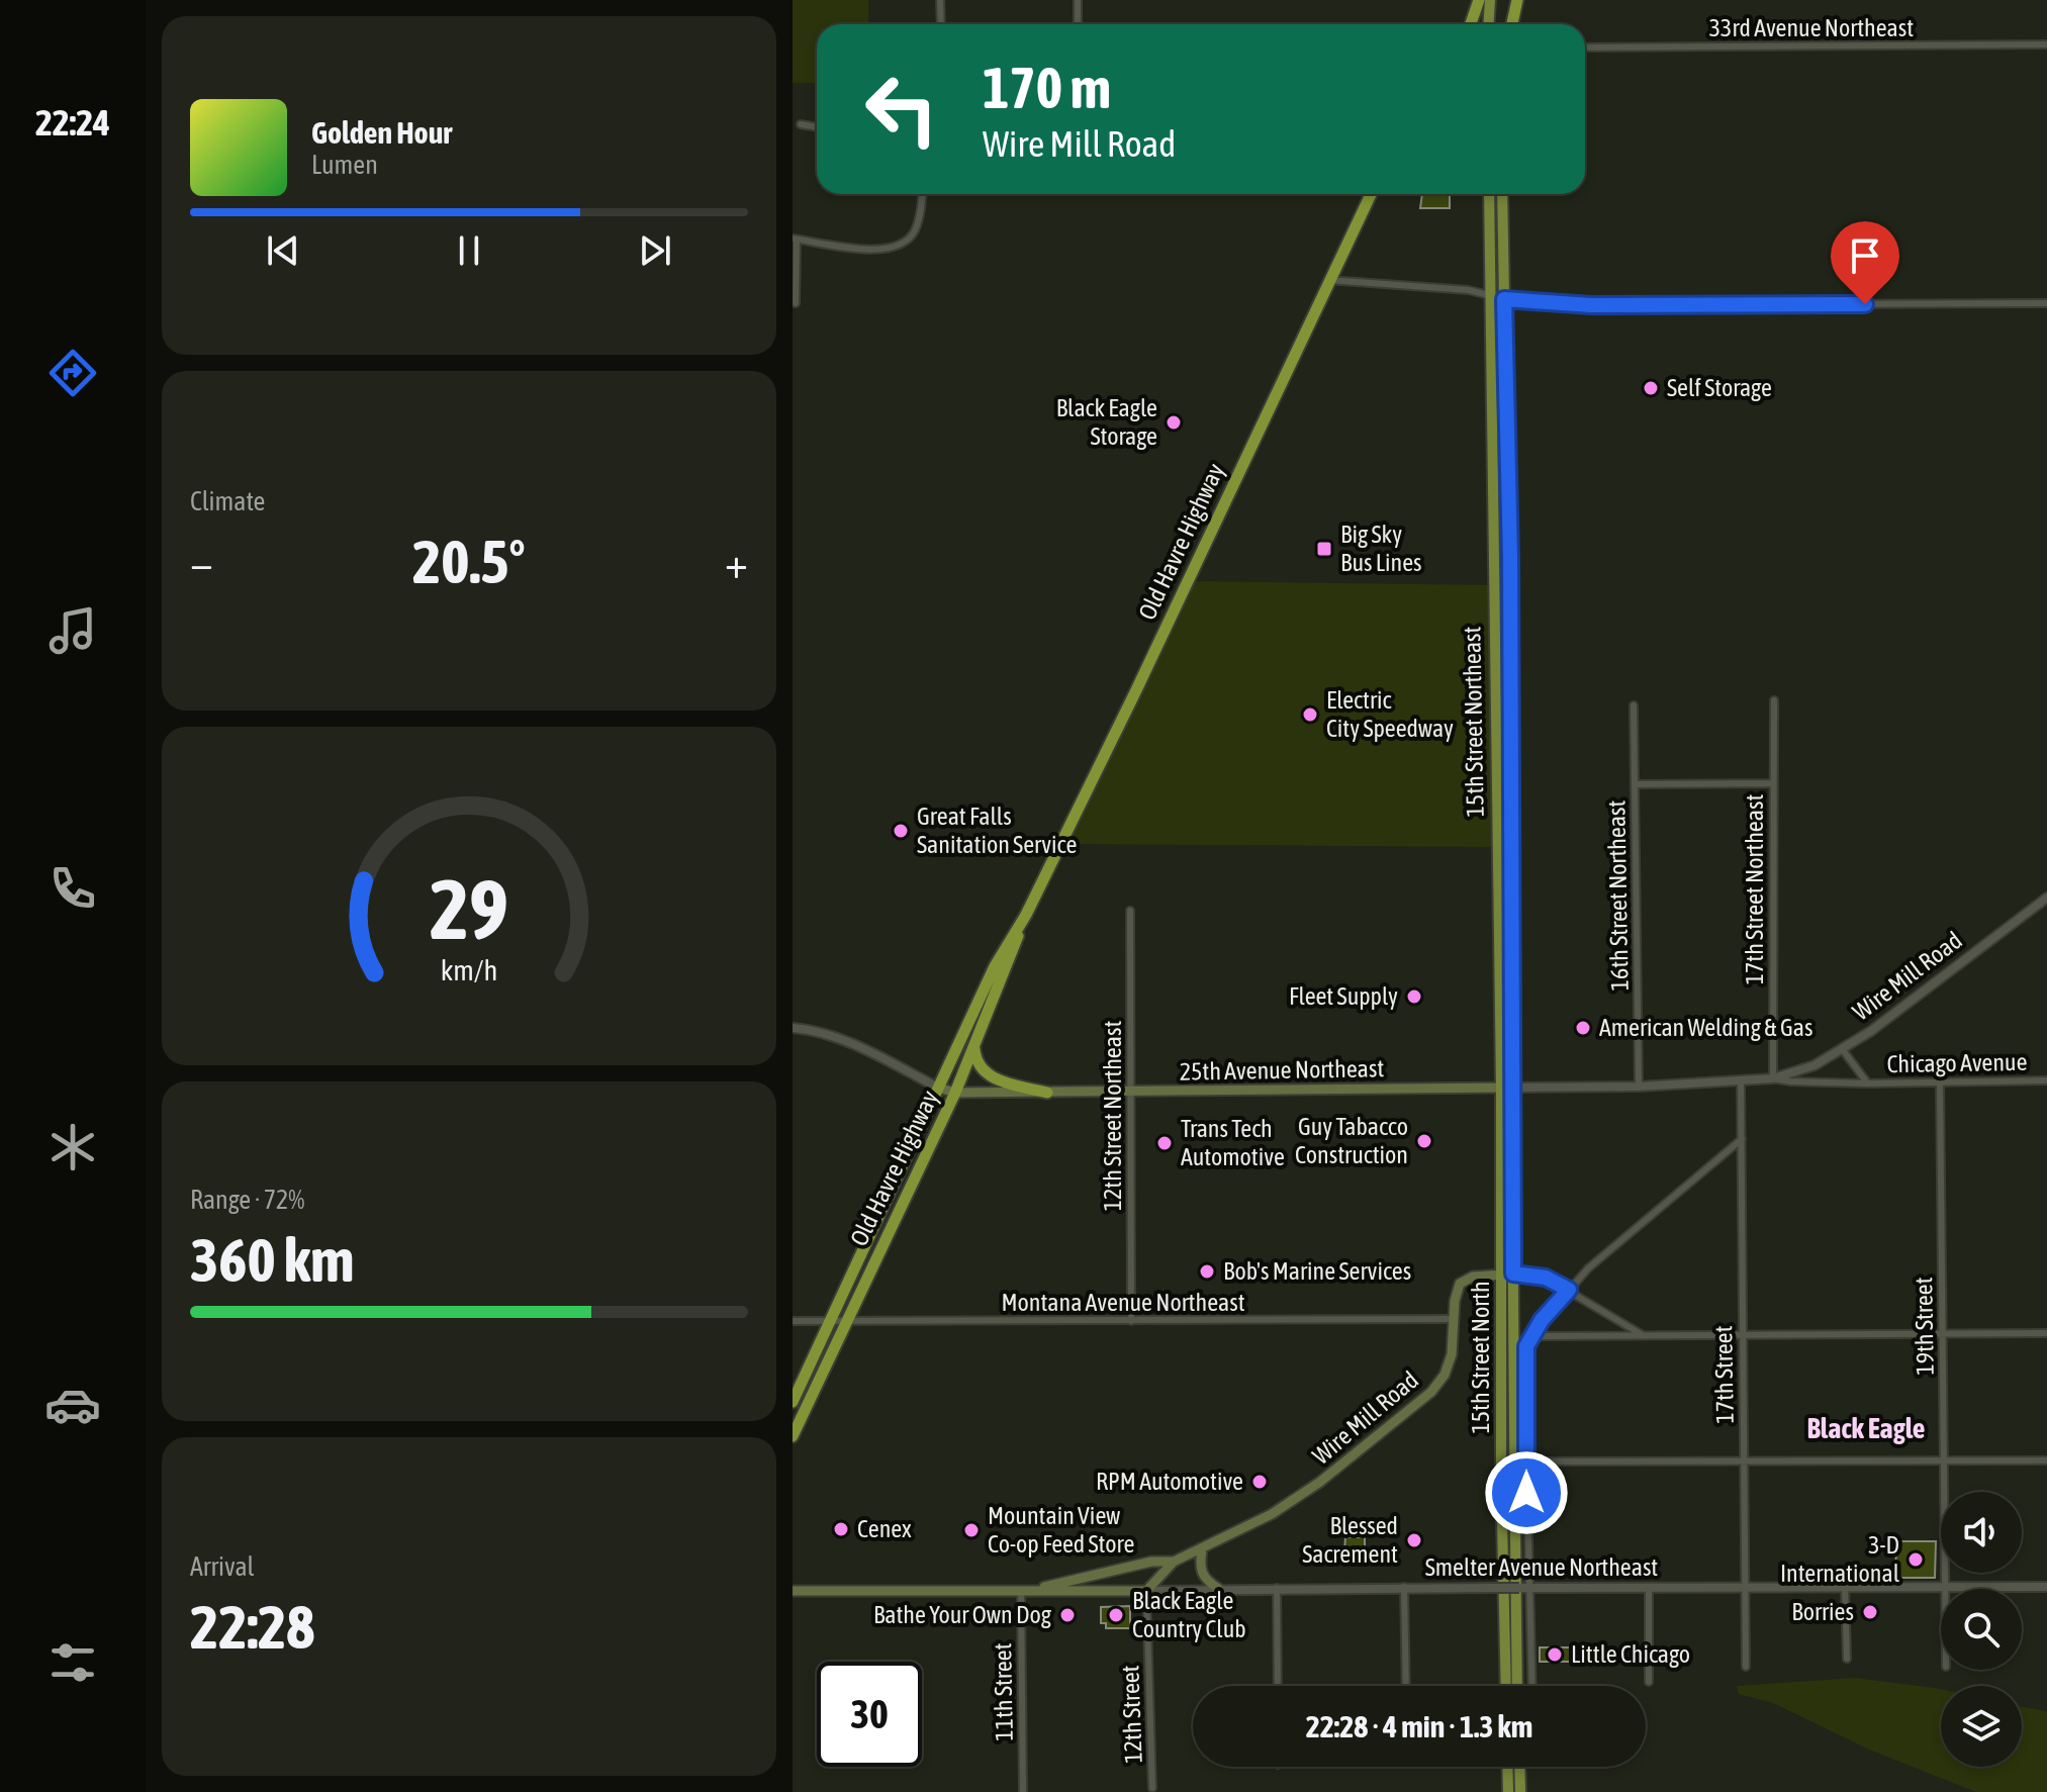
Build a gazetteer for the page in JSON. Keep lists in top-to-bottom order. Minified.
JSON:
{"streets":{"highway":["Old Havre Highway"],"main road":["15th Street Northeast","Wire Mill Road","25th Avenue Northeast","15th Street North","Smelter Avenue Northeast"],"street":["33rd Avenue Northeast","17th Street Northeast","16th Street Northeast","Chicago Avenue","12th Street Northeast","Montana Avenue Northeast","19th Street","17th Street","11th Street","12th Street"]},"crossings":[["Old Havre Highway","25th Avenue Northeast"],["Old Havre Highway","Montana Avenue Northeast"],["15th Street Northeast","25th Avenue Northeast"],["15th Street Northeast","15th Street North"],["17th Street Northeast","Chicago Avenue"],["17th Street Northeast","25th Avenue Northeast"],["16th Street Northeast","25th Avenue Northeast"],["Wire Mill Road","Chicago Avenue"],["Wire Mill Road","25th Avenue Northeast"],["Wire Mill Road","Montana Avenue Northeast"],["Wire Mill Road","15th Street North"],["Wire Mill Road","Smelter Avenue Northeast"],["Wire Mill Road","12th Street"],["Chicago Avenue","25th Avenue Northeast"],["Chicago Avenue","19th Street"],["25th Avenue Northeast","12th Street Northeast"],["25th Avenue Northeast","17th Street"],["12th Street Northeast","Montana Avenue Northeast"],["19th Street","Smelter Avenue Northeast"],["15th Street North","Smelter Avenue Northeast"],["17th Street","Smelter Avenue Northeast"],["Smelter Avenue Northeast","11th Street"],["Smelter Avenue Northeast","12th Street"]],"districts":["Black Eagle"],"places":{"other":["Self Storage","Black Eagle Storage","Electric City Speedway","Great Falls Sanitation Service","Fleet Supply","American Welding & Gas","Guy Tabacco Construction","Trans Tech Automotive","Bob's Marine Services","RPM Automotive","Cenex","Mountain View Co-op Feed Store","Blessed Sacrement","3-D International","Borries","Bathe Your Own Dog","Black Eagle Country Club","Little Chicago"],"transit":["Big Sky Bus Lines"]},"page":{"tabs":"22:24","turn":["170 m","Wire Mill Road"],"song":["Golden Hour","Lumen"],"tile":["Climate",["Range · 72%","360 km"],["Arrival","22:28"]],"heat":["−","20.5°","+"],"limit":"30","trip":"22:28 · 4 min · 1.3 km","gauge":["29","km/h"]}}
